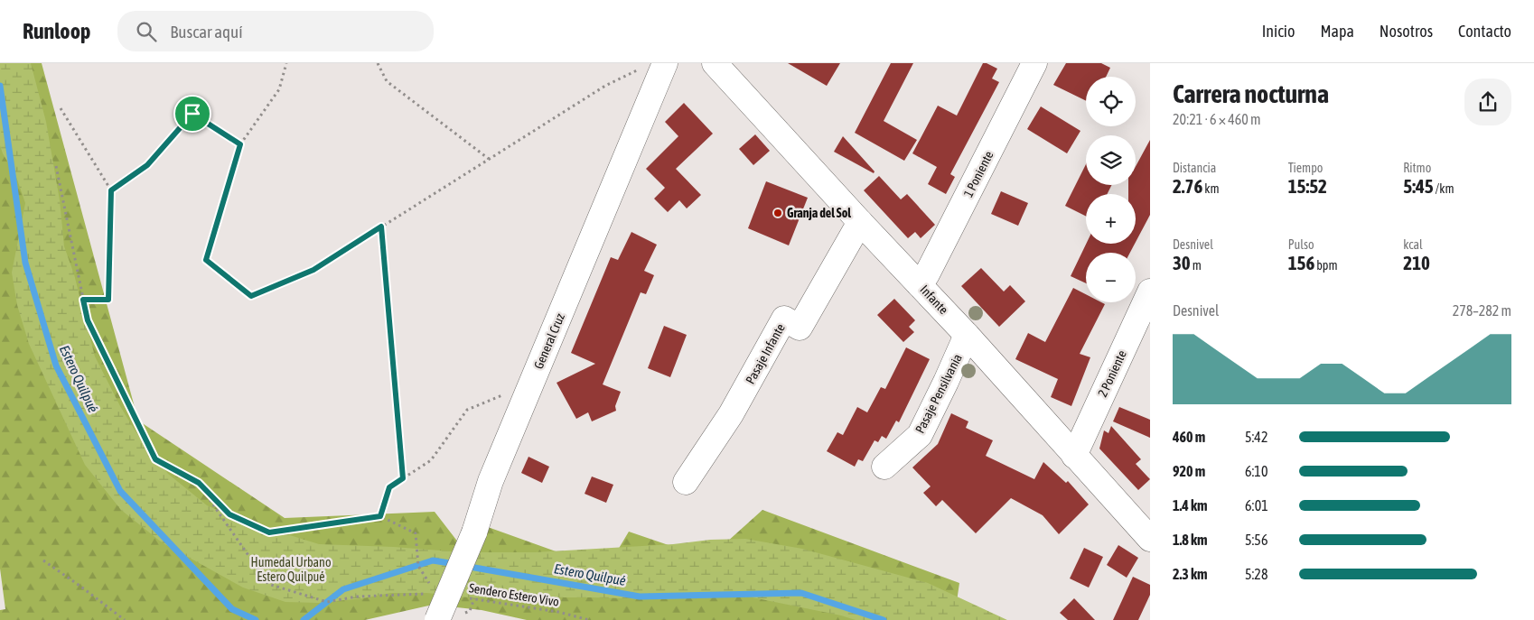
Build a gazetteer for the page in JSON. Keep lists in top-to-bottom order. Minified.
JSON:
{"streets":{"street":["1 Poniente","Infante","General Cruz","Pasaje Infante","2 Poniente","Pasaje Pensilvania"],"path":["Sendero Estero Vivo"]},"crossings":[["1 Poniente","Infante"],["Infante","Pasaje Infante"],["Infante","2 Poniente"],["Infante","Pasaje Pensilvania"]],"water":["Estero Quilpué"],"parks":["Humedal Urbano Estero Quilpué"],"places":["Granja del Sol"],"page":{"header":"Runloop","search":"Buscar aquí","nav":["Inicio","Mapa","Nosotros","Contacto"],"heading":["Carrera nocturna","20:21 · 6 × 460 m"],"map_buttons":["+","−"],"stats":[["Distancia","2.76 km"],["Tiempo","15:52"],["Ritmo","5:45 /km"],["Desnivel","30 m"],["Pulso","156 bpm"],["kcal","210"]],"chart":["Desnivel","278–282 m"],"list":[{"name":"460 m","note":"5:42"},{"name":"920 m","note":"6:10"},{"name":"1.4 km","note":"6:01"},{"name":"1.8 km","note":"5:56"},{"name":"2.3 km","note":"5:28"}]}}
